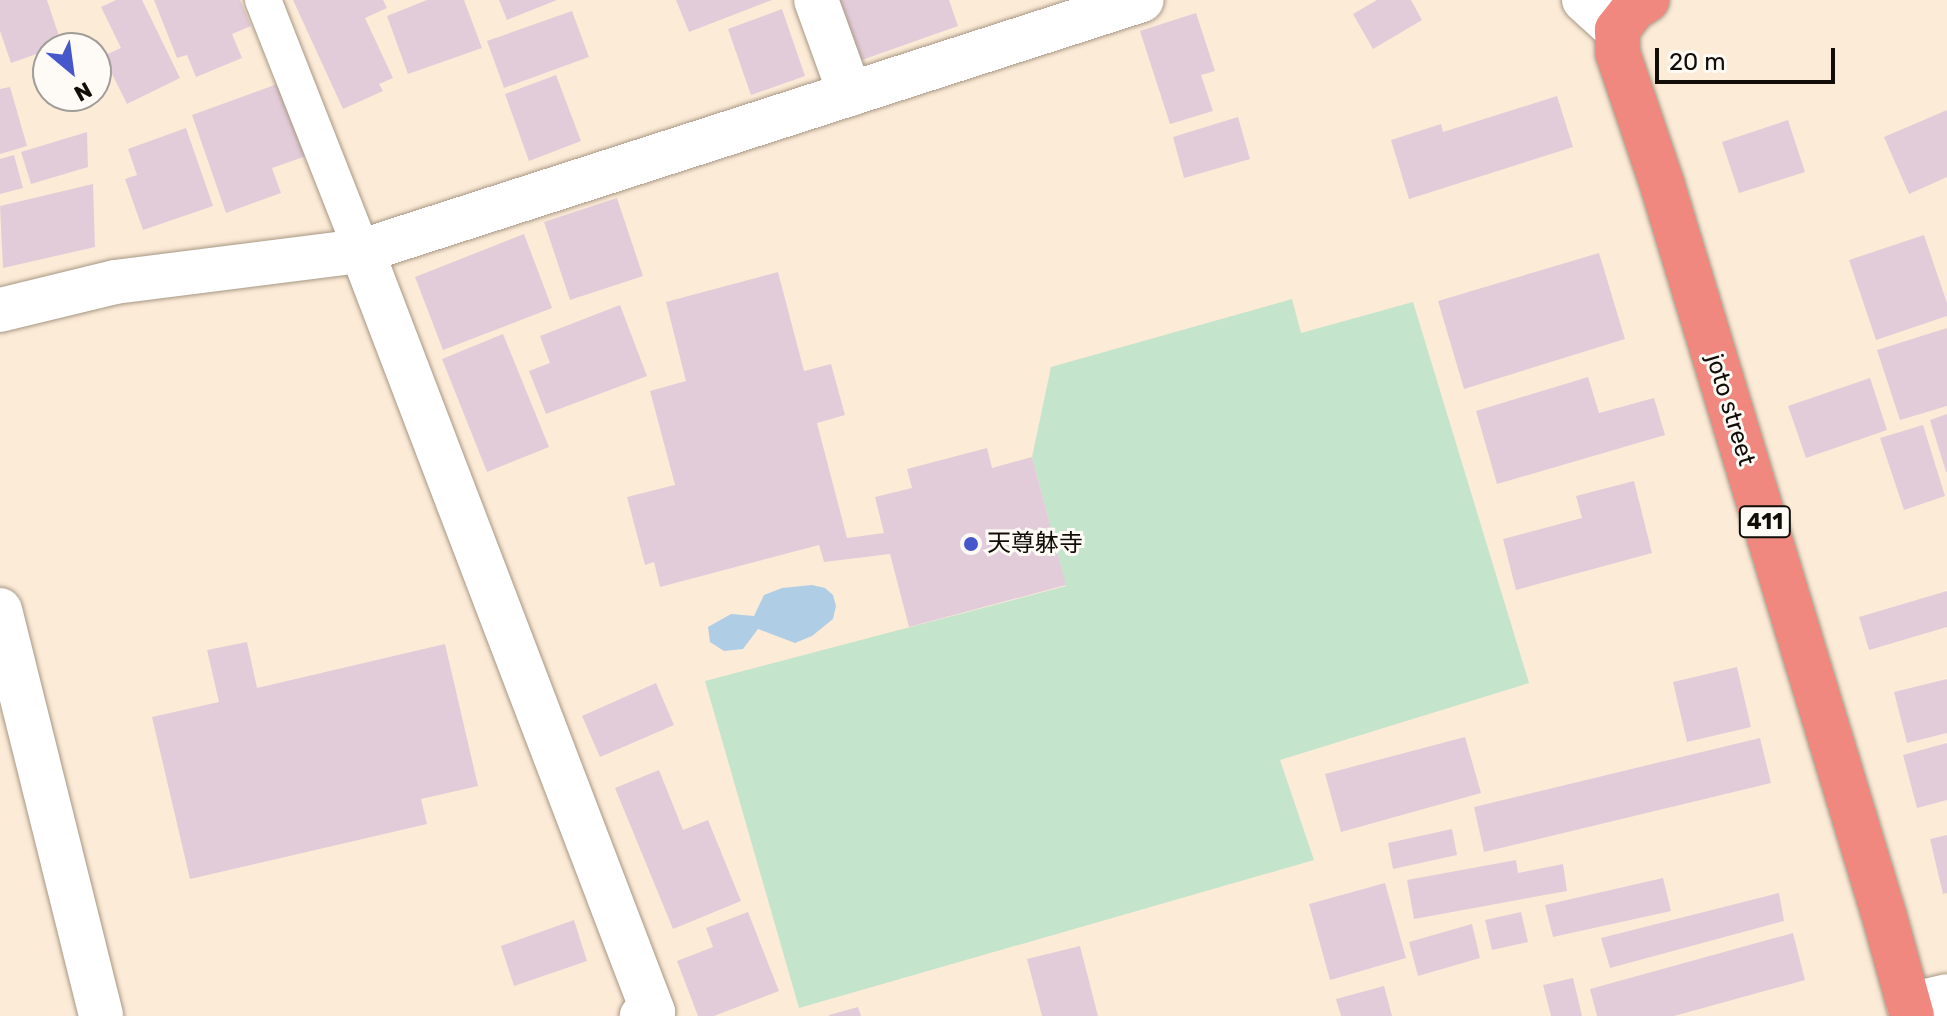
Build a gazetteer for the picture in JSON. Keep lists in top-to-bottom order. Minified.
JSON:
{"streets":{"highway":["joto street","411"]},"places":["天尊躰寺"],"scale_bar":"20 m","north":"bottom right"}
